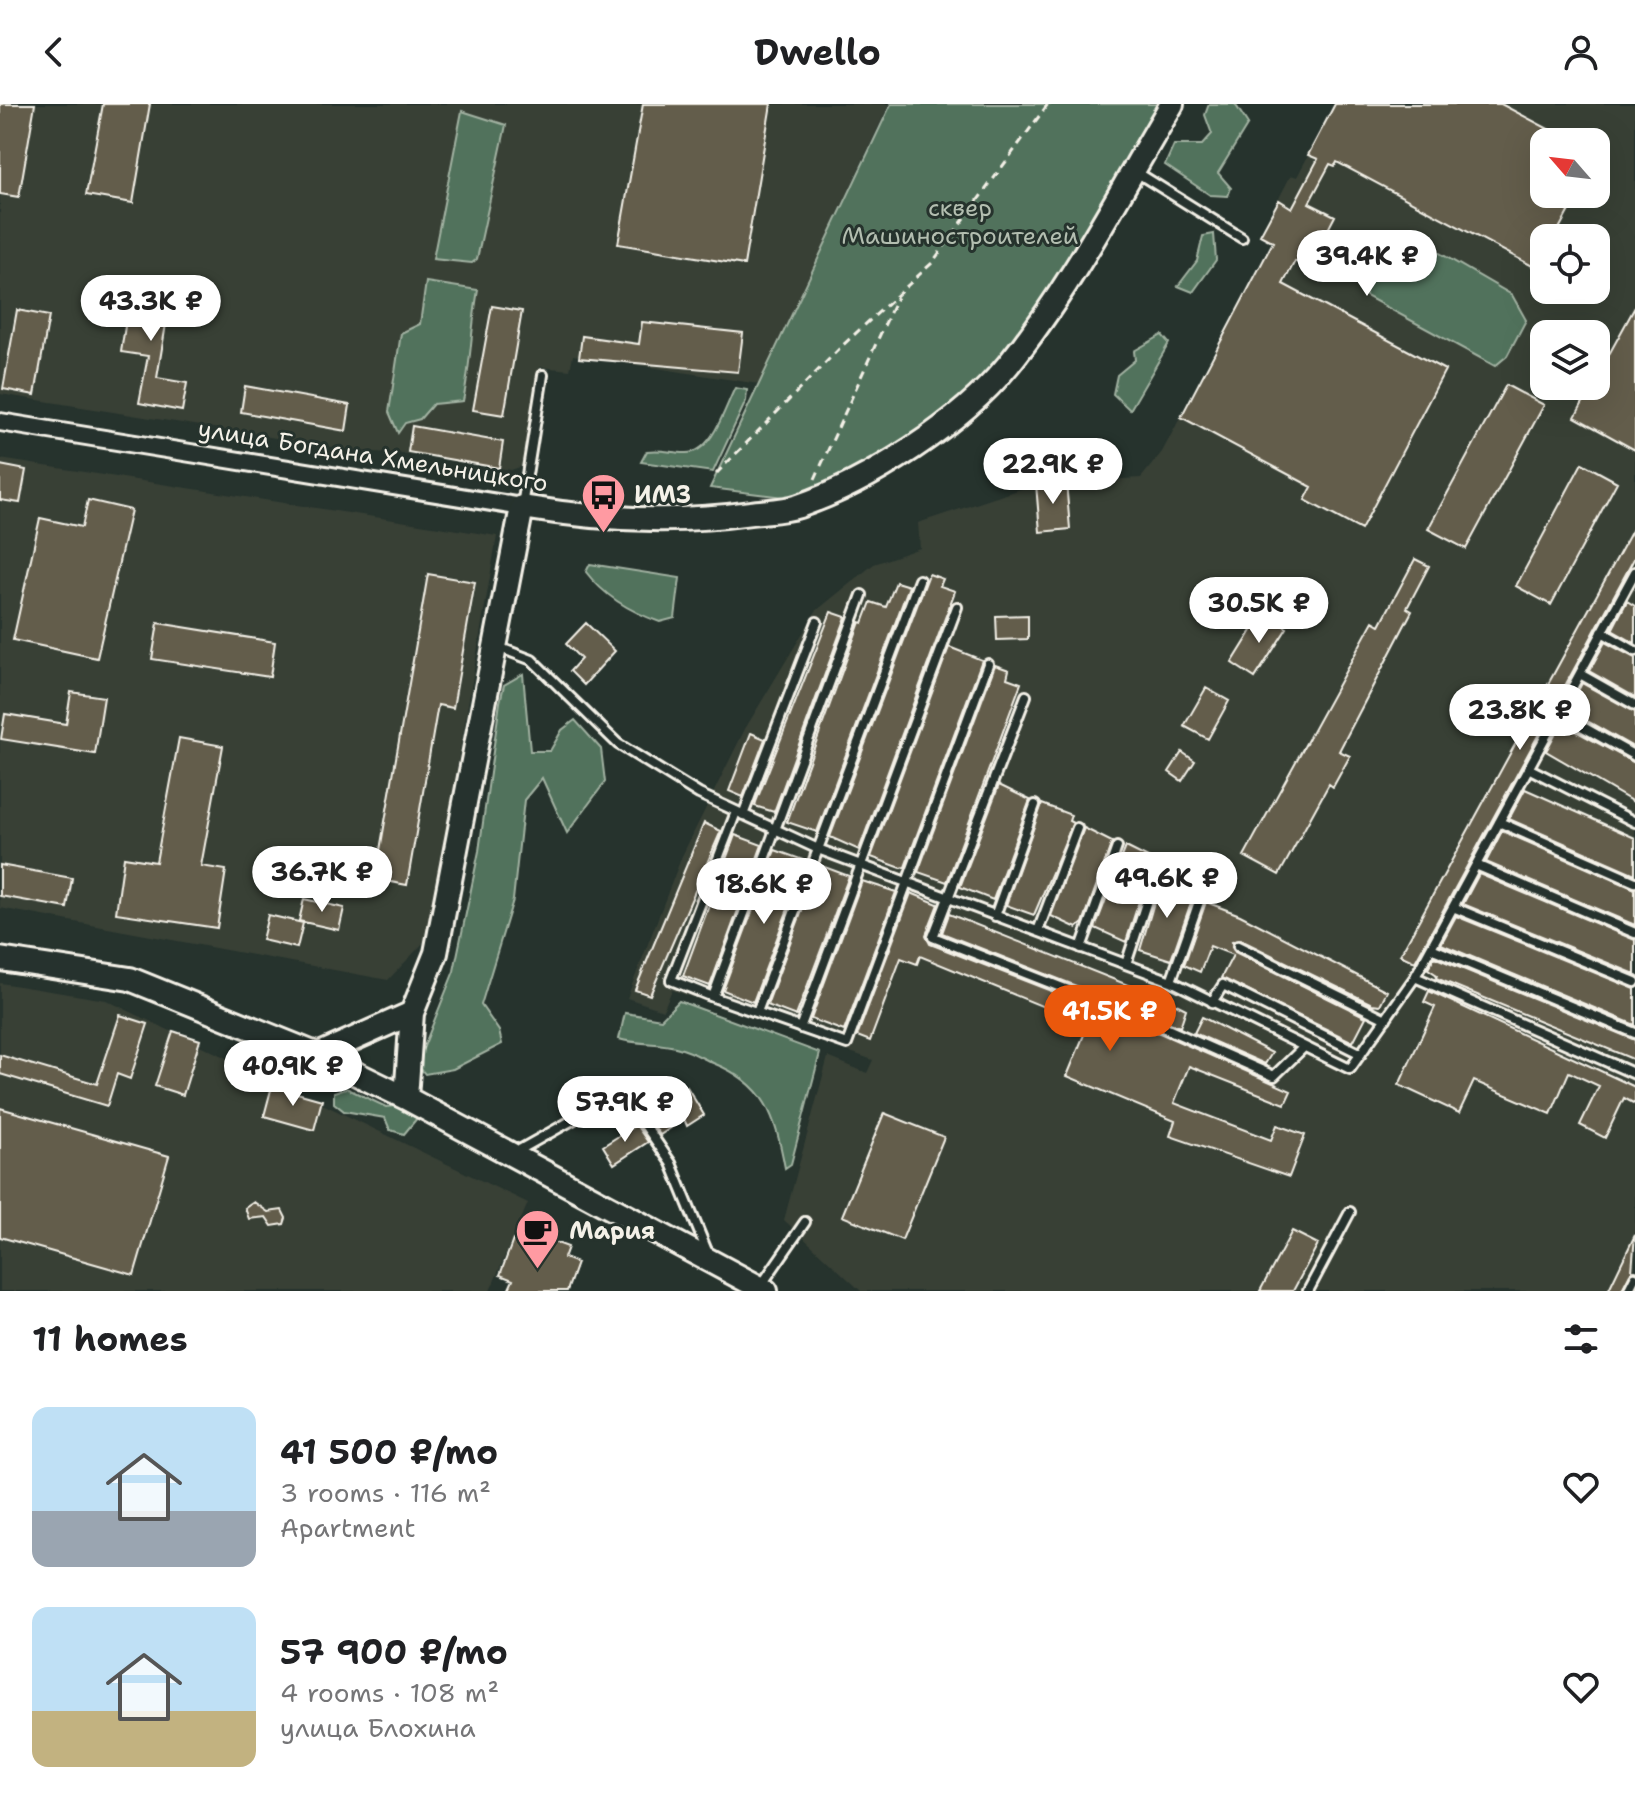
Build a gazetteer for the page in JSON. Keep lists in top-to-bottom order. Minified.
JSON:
{"streets":{"main road":["улица Богдана Хмельницкого"]},"parks":["сквер Машиностроителей"],"places":{"bus stop":["ИМЗ"],"cafe":["Мария"]},"north":"top left","page":{"header":"Dwello","price":["39.4K ₽","43.3K ₽","22.9K ₽","30.5K ₽","23.8K ₽","36.7K ₽","49.6K ₽","18.6K ₽","41.5K ₽","40.9K ₽","57.9K ₽"],"heading":"11 homes","list":[{"name":"41 500 ₽/mo","note":"3 rooms · 116 m² · Apartment"},{"name":"57 900 ₽/mo","note":"4 rooms · 108 m² · улица Блохина"}]}}
